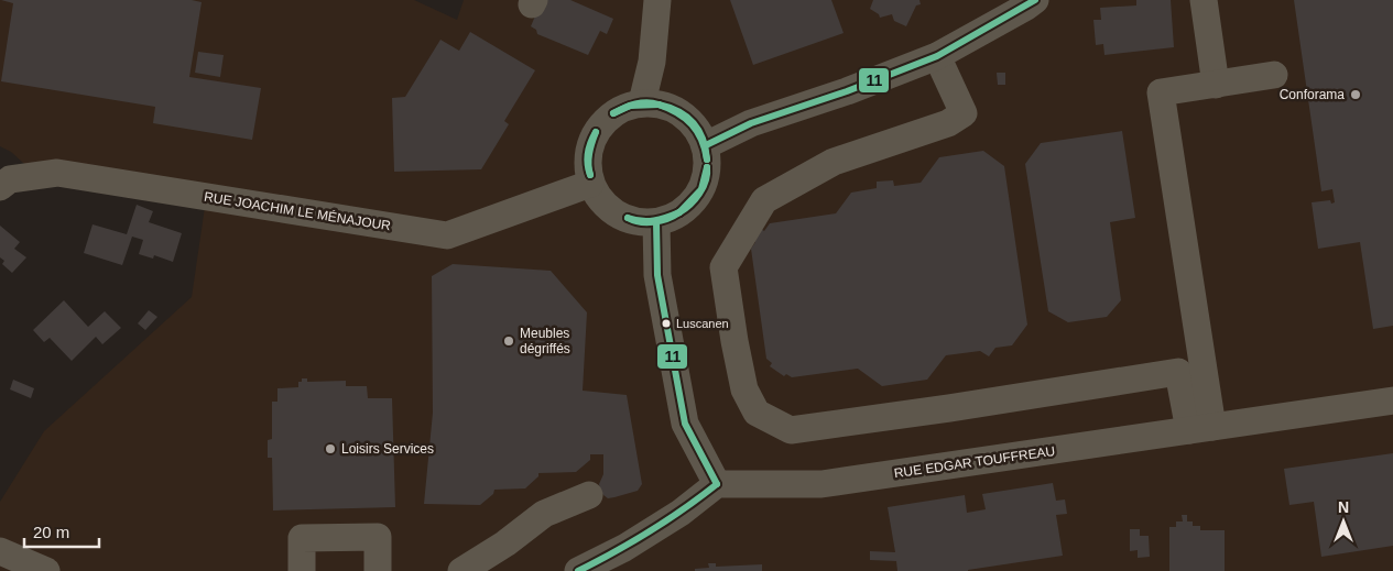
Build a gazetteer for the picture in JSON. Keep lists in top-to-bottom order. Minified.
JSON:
{"streets":{"street":["RUE JOACHIM LE MÉNAJOUR","RUE EDGAR TOUFFREAU"]},"places":["Conforama","Luscanen","Meubles dégriffés","Loisirs Services"],"lines":["transit line 11"],"scale_bar":"20 m","north":"top"}
